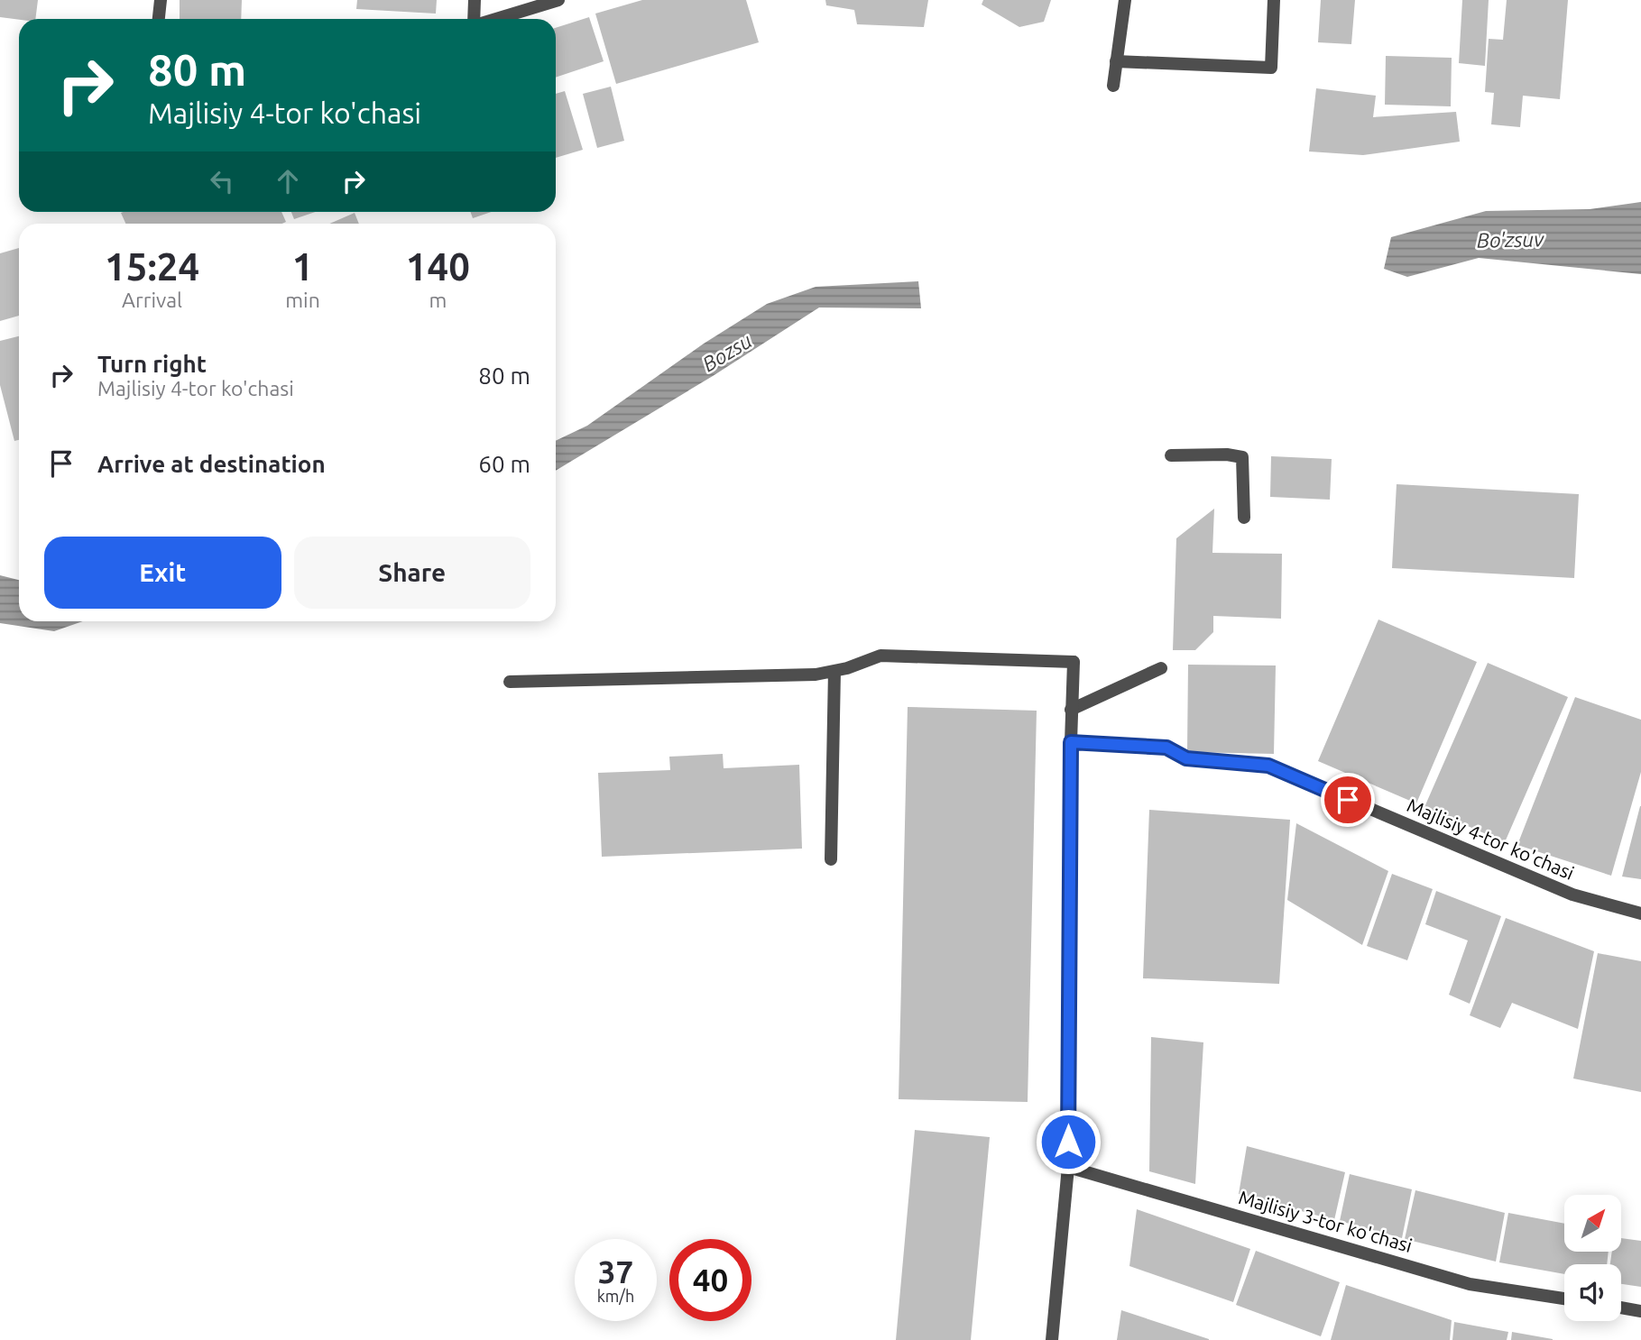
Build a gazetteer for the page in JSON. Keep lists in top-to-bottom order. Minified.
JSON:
{"streets":{"street":["Majlisiy 4-tor ko'chasi","Majlisiy 3-tor ko'chasi"]},"water":["Bo'zsuv","Bozsu"],"north":"top right","page":{"turn":["80 m","Majlisiy 4-tor ko'chasi"],"eta":["15:24","Arrival","1","min","140","m"],"list":[{"name":"Turn right","note":"Majlisiy 4-tor ko'chasi","value":"80 m"},{"name":"Arrive at destination","value":"60 m"}],"buttons":["Exit","Share"],"speed":"37 km/h","limit":"40"}}
